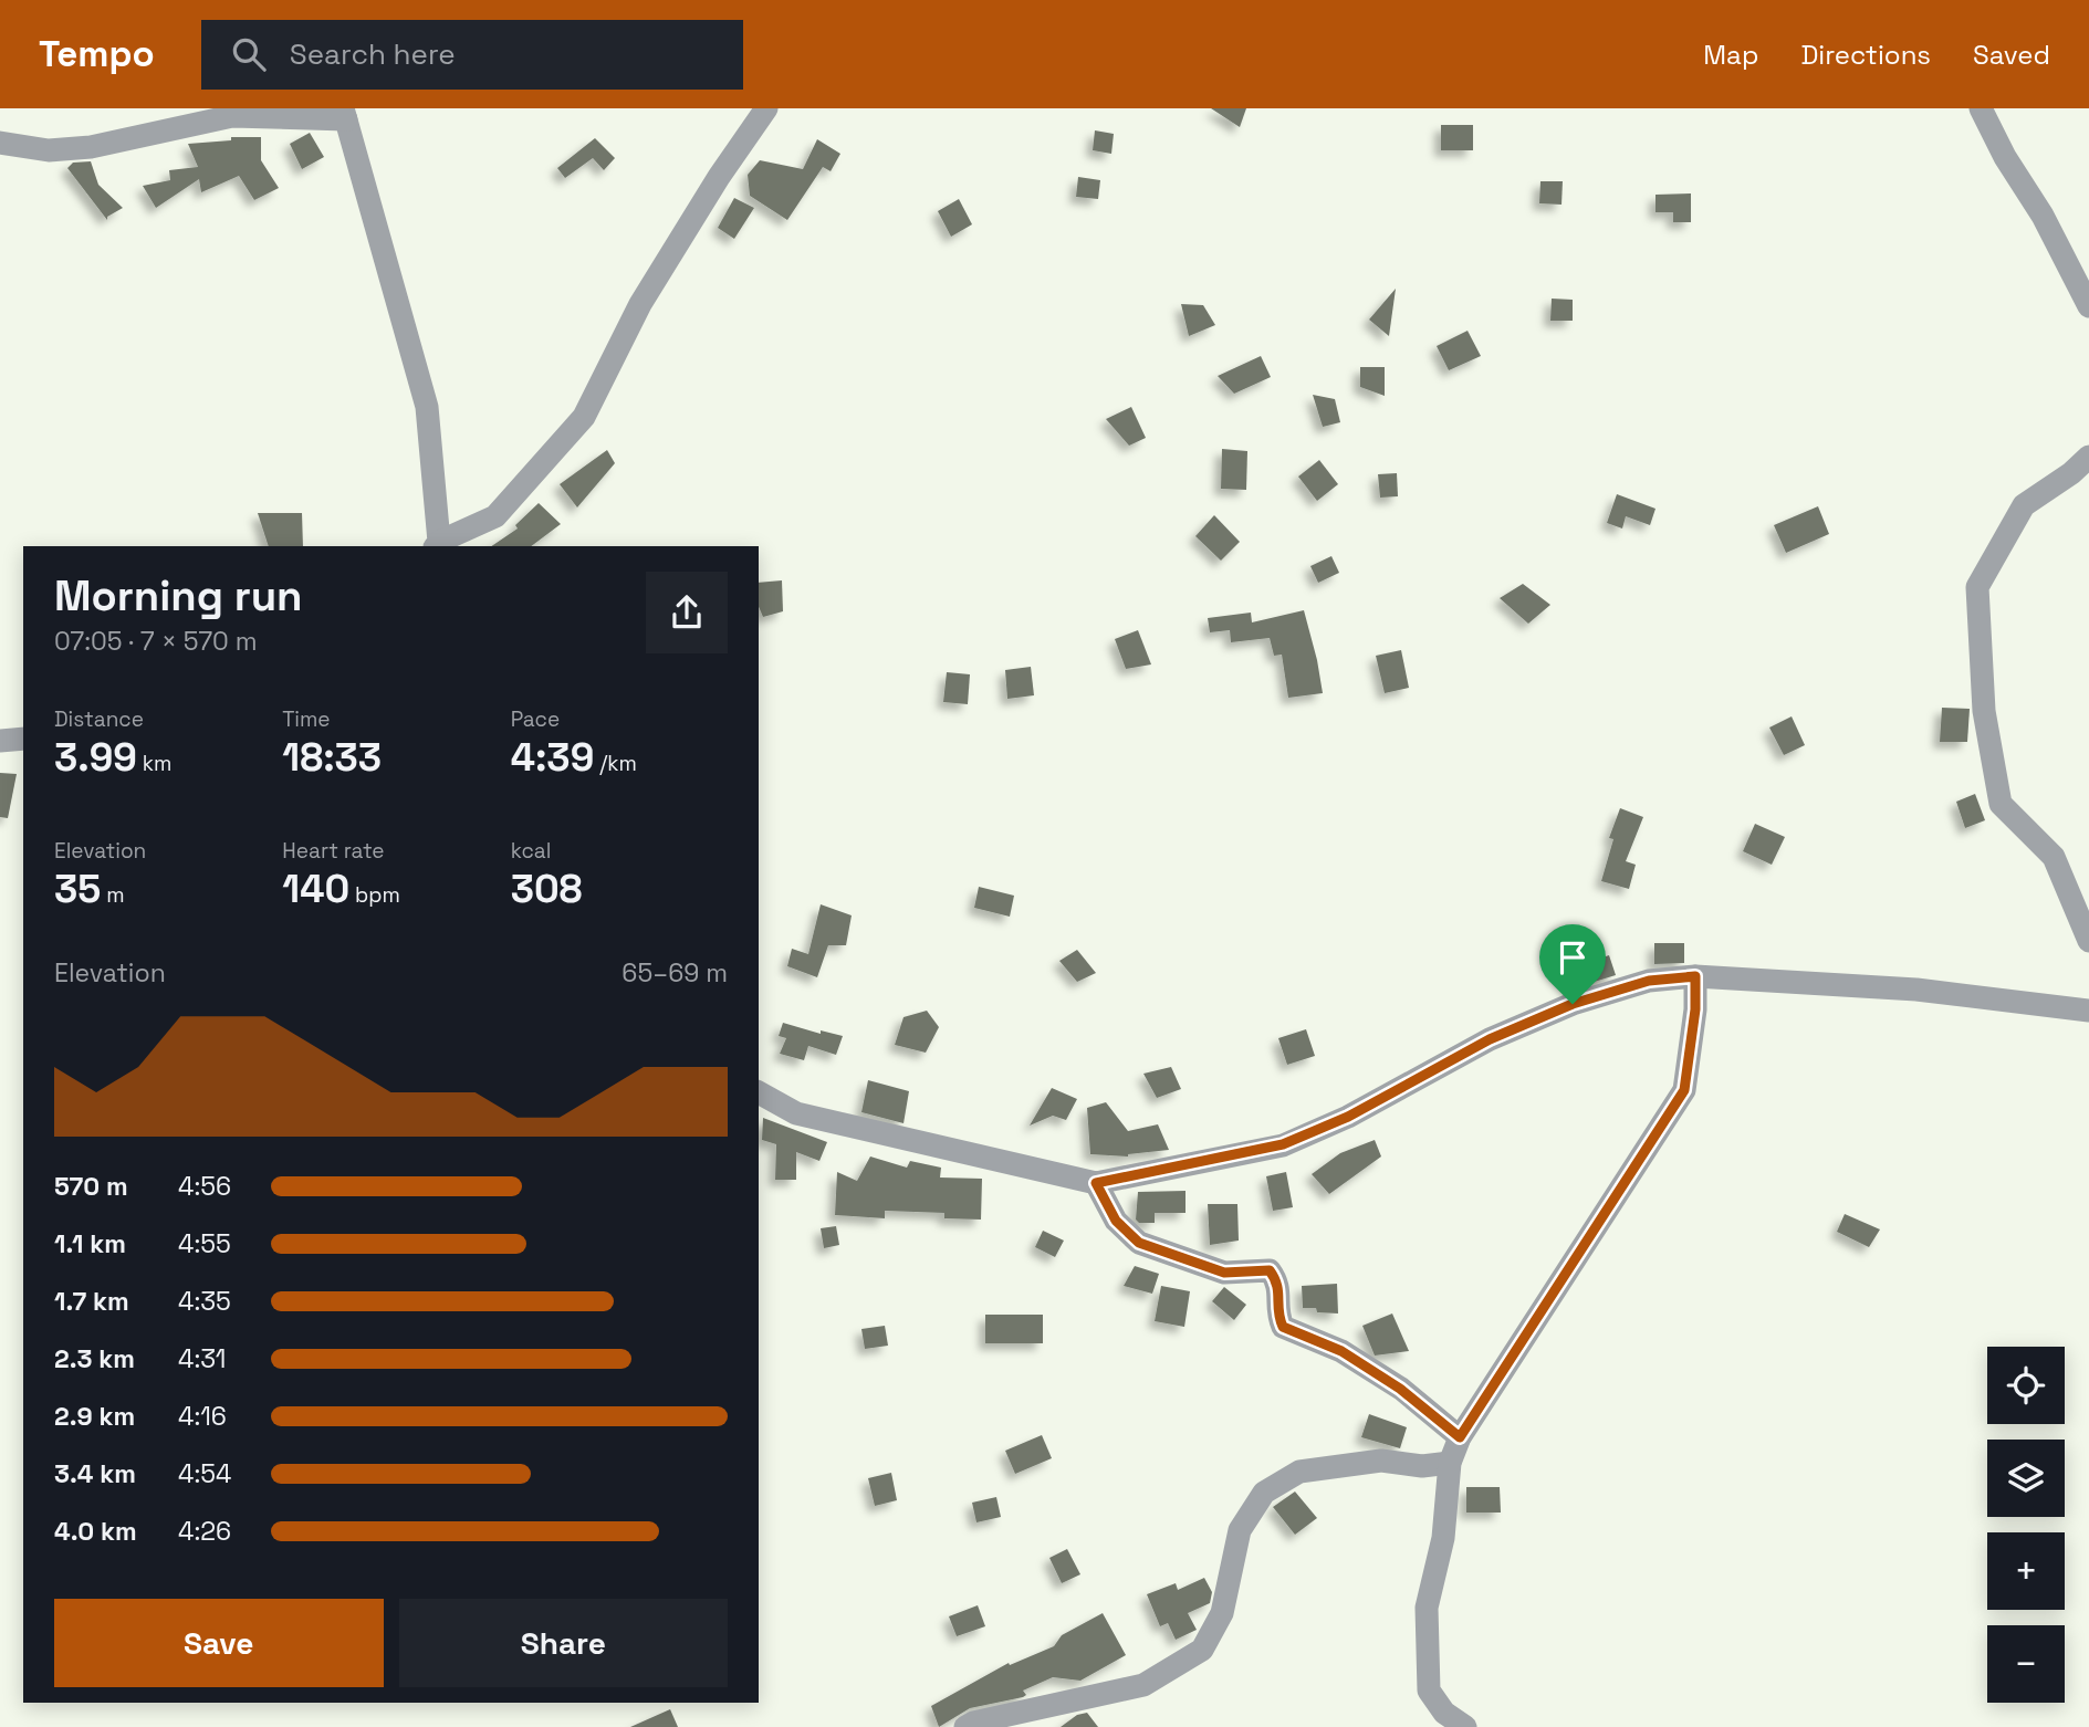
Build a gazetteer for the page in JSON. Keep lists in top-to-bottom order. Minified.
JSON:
{"page":{"header":"Tempo","search":"Search here","nav":["Map","Directions","Saved"],"heading":["Morning run","07:05 · 7 × 570 m"],"stats":[["Distance","3.99 km"],["Time","18:33"],["Pace","4:39 /km"],["Elevation","35 m"],["Heart rate","140 bpm"],["kcal","308"]],"chart":["Elevation","65–69 m"],"list":[{"name":"570 m","note":"4:56"},{"name":"1.1 km","note":"4:55"},{"name":"1.7 km","note":"4:35"},{"name":"2.3 km","note":"4:31"},{"name":"2.9 km","note":"4:16"},{"name":"3.4 km","note":"4:54"},{"name":"4.0 km","note":"4:26"}],"map_buttons":["+","−"],"buttons":["Save","Share"]}}
